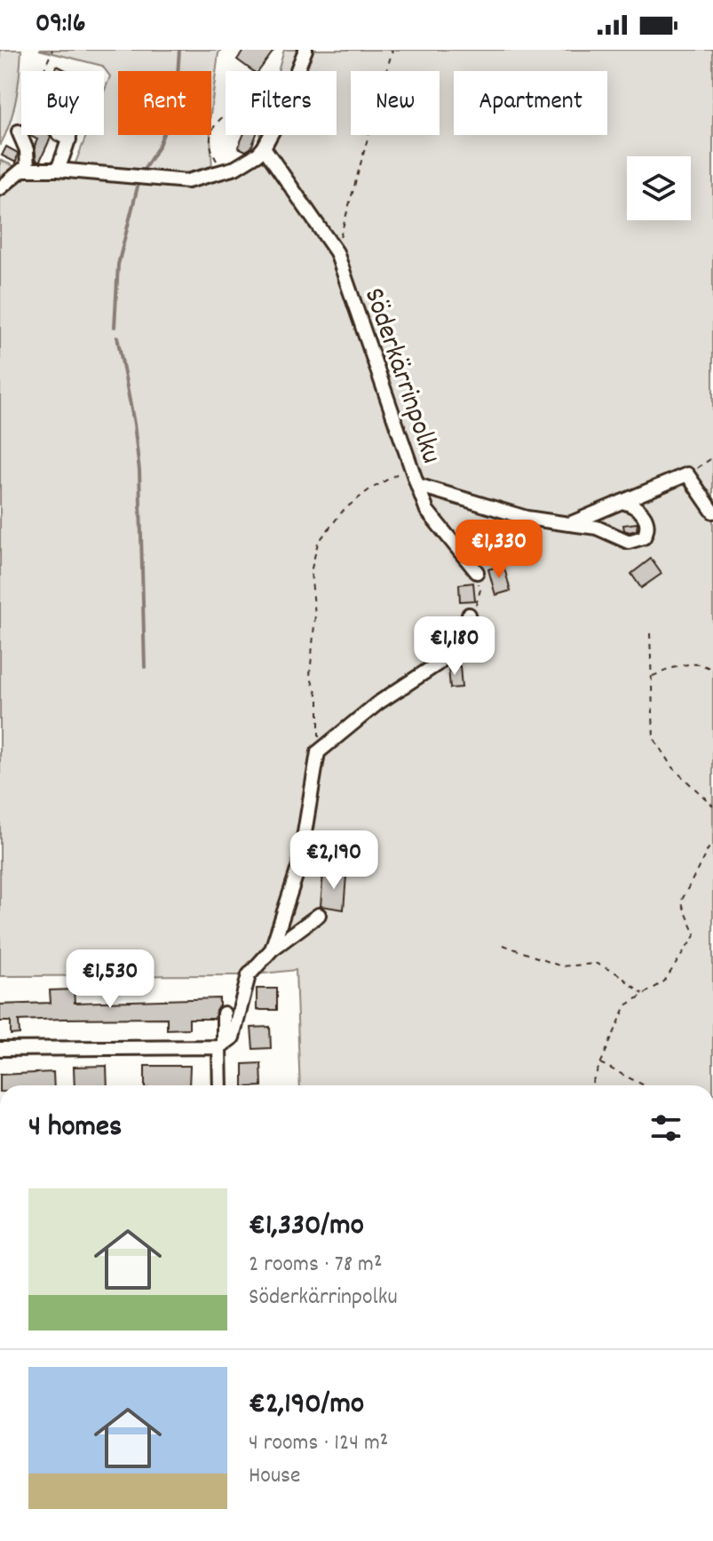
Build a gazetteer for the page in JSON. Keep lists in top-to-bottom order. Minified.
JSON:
{"streets":{"street":["Söderkärrinpolku"]},"page":{"status":"09:16","chip":["Buy","Rent","Filters","New","Apartment"],"price":["€1,330","€1,180","€2,190","€1,530"],"heading":"4 homes","list":[{"name":"€1,330/mo","note":"2 rooms · 78 m² · Söderkärrinpolku"},{"name":"€2,190/mo","note":"4 rooms · 124 m² · House"}]}}
